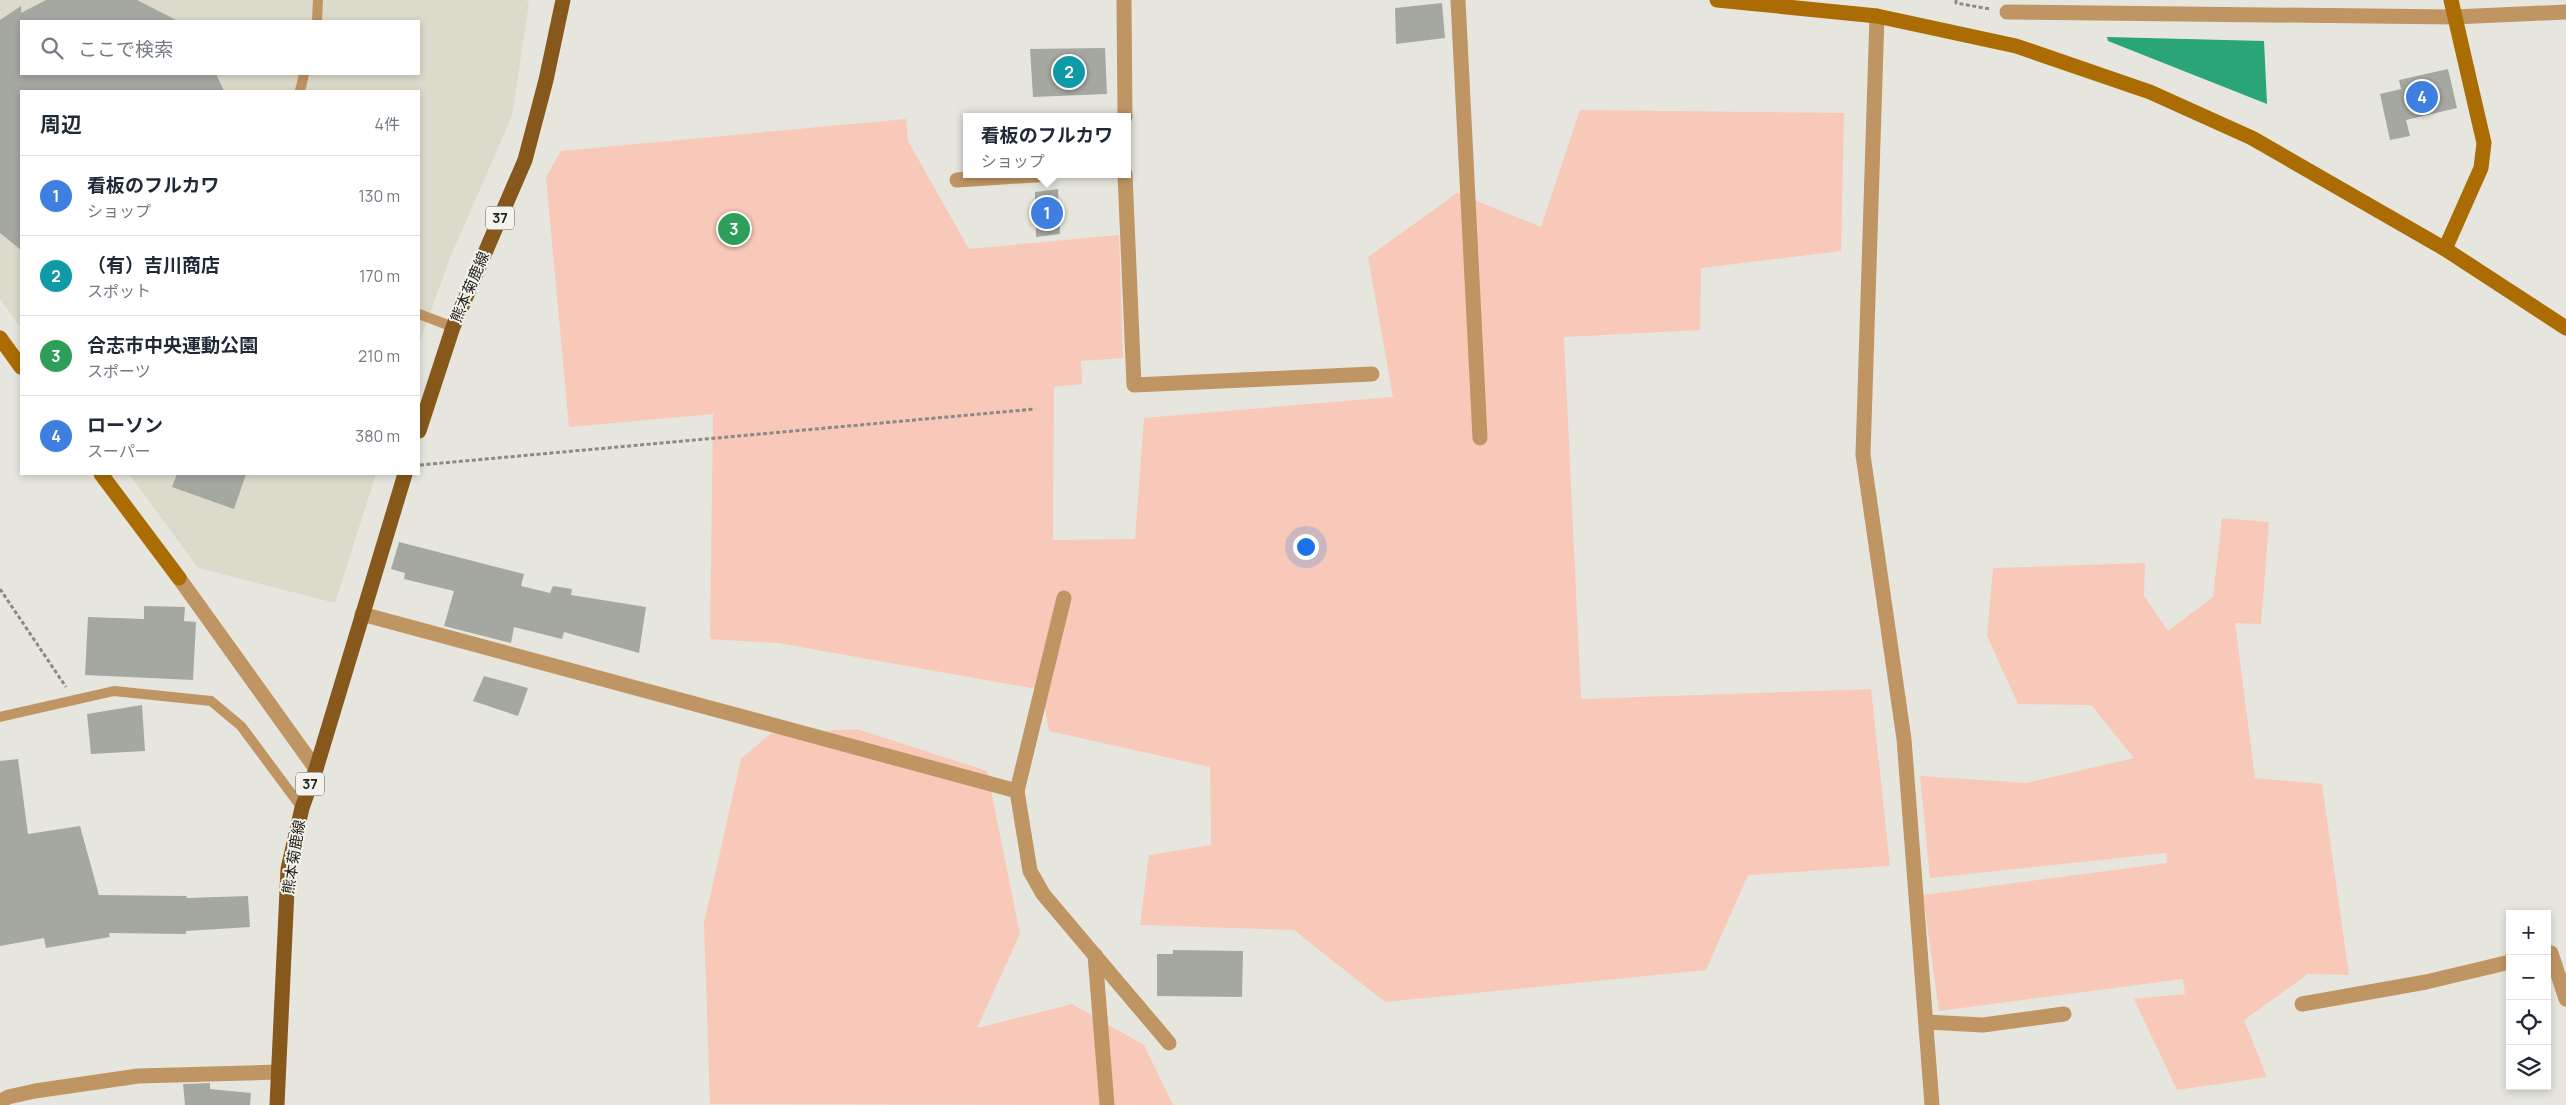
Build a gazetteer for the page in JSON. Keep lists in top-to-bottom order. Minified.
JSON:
{"streets":{"main road":["37","熊本菊鹿線"]},"page":{"search":"ここで検索","pins":["2","4","1","3"],"heading":["周辺","4件"],"popup":["看板のフルカワ","ショップ"],"list":[{"mark":"1","name":"看板のフルカワ","note":"ショップ","value":"130 m"},{"mark":"2","name":"（有）吉川商店","note":"スポット","value":"170 m"},{"mark":"3","name":"合志市中央運動公園","note":"スポーツ","value":"210 m"},{"mark":"4","name":"ローソン","note":"スーパー","value":"380 m"}],"map_buttons":["+","−"]}}
